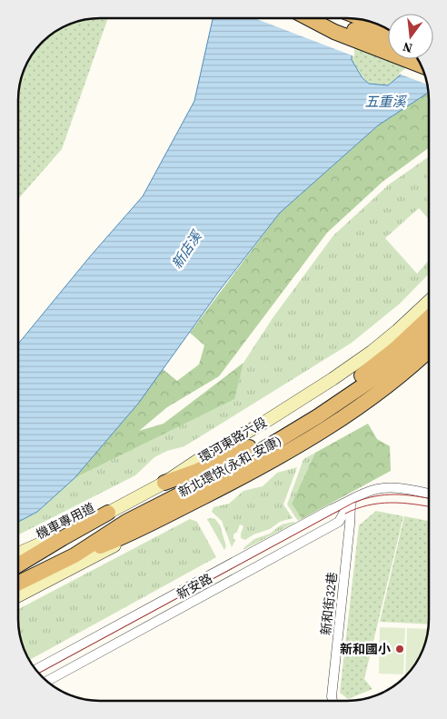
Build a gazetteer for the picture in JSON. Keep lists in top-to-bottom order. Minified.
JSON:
{"streets":{"highway":["新北環快(永和-安康)"],"main road":["環河東路六段"],"street":["機車專用道","新安路","新和街32巷"]},"crossings":[["環河東路六段","機車專用道"],["新安路","新和街32巷"]],"water":["五重溪","新店溪"],"places":["新和國小"],"north":"bottom"}
